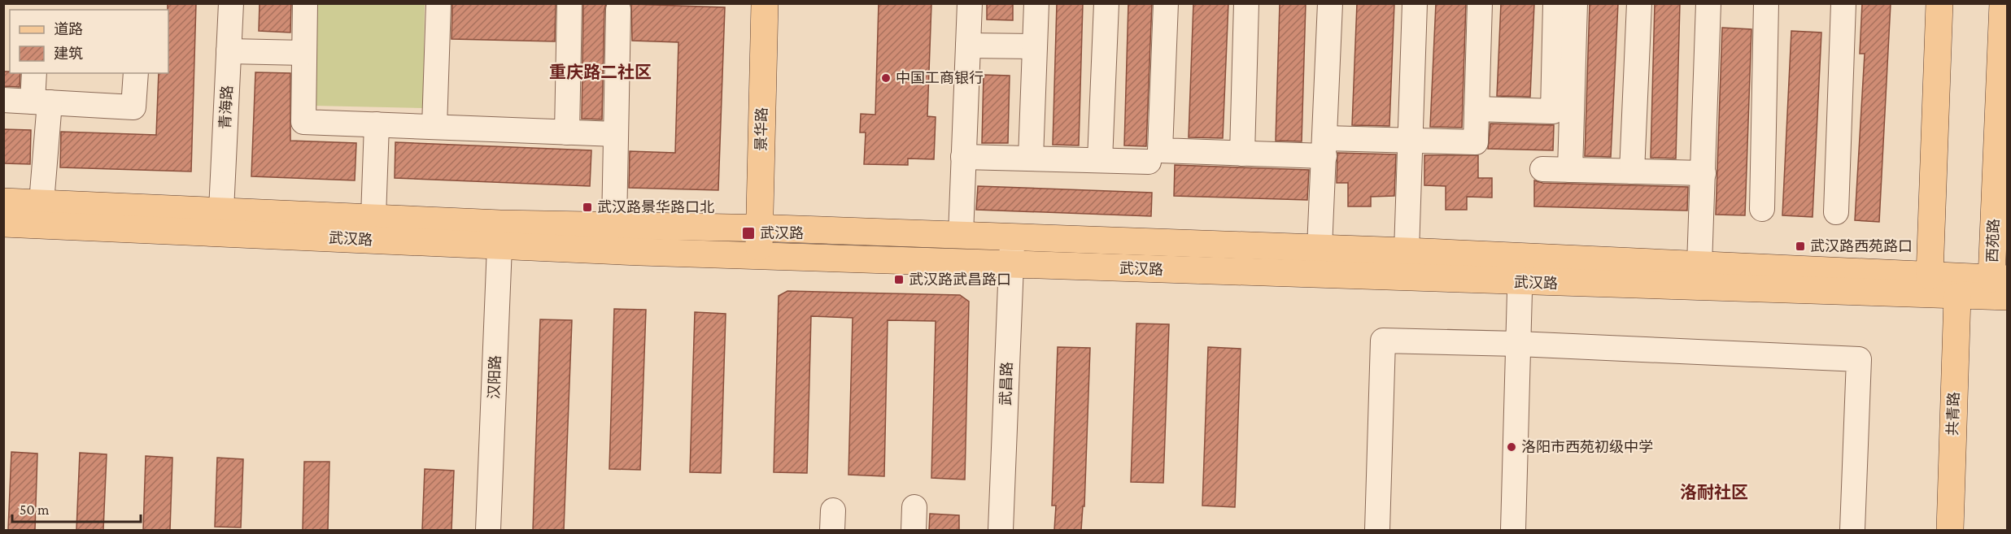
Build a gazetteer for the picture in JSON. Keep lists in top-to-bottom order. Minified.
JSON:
{"streets":{"main road":["景华路","武汉路","西苑路","共青路"],"street":["青海路","汉阳路","武昌路"]},"crossings":[["青海路","武汉路"],["景华路","武汉路"],["武汉路","西苑路"],["武汉路","汉阳路"],["武汉路","武昌路"],["武汉路","共青路"]],"districts":["重庆路二社区","洛耐社区"],"places":{"other":["中国工商银行","洛阳市西苑初级中学"],"transit":["武汉路景华路口北","武汉路","武汉路西苑路口","武汉路武昌路口"]},"legend":["道路","建筑"],"scale_bar":"50 m"}
